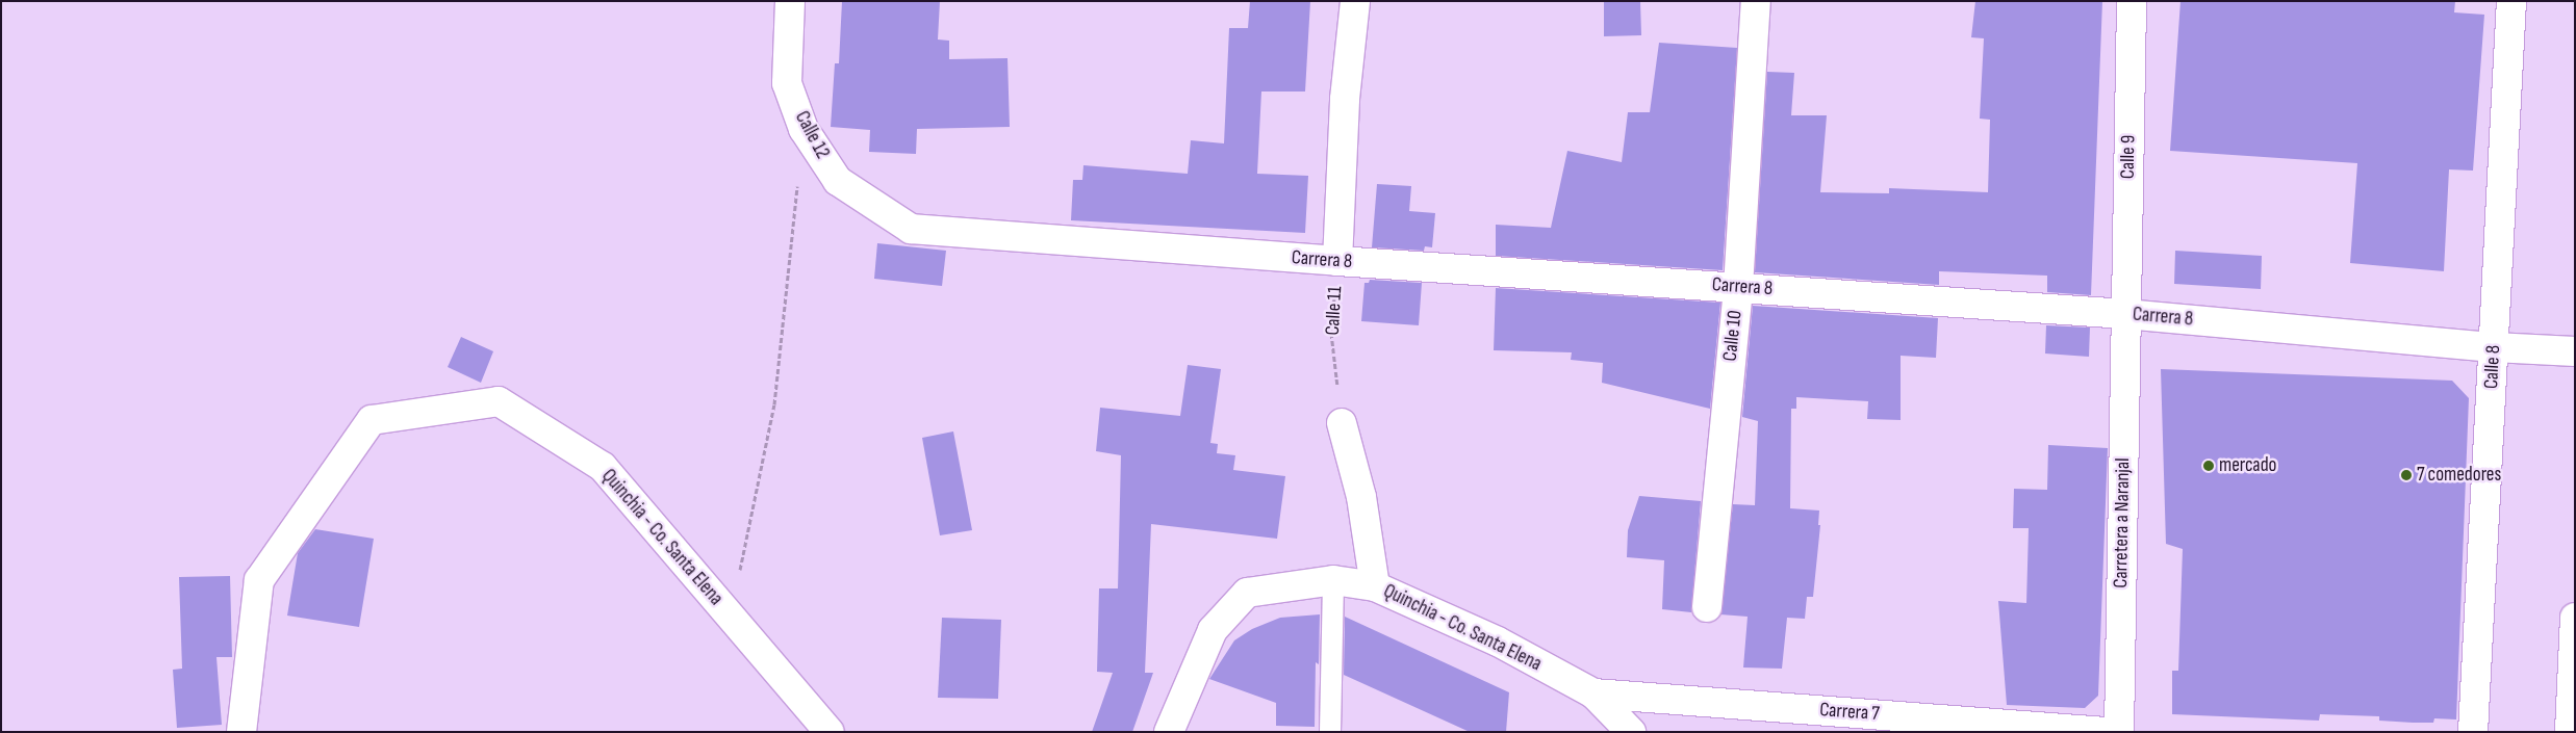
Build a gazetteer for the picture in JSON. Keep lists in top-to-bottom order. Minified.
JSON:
{"streets":{"street":["Calle 12","Calle 9","Carrera 8","Calle 11","Calle 10","Calle 8","Carretera a Naranjal","Quinchia - Co. Santa Elena","Carrera 7"]},"crossings":[["Calle 12","Carrera 8"],["Calle 9","Carrera 8"],["Calle 9","Carretera a Naranjal"],["Carrera 8","Calle 11"],["Carrera 8","Calle 10"],["Carrera 8","Calle 8"],["Carrera 8","Carretera a Naranjal"],["Quinchia - Co. Santa Elena","Carrera 7"]],"places":["mercado","7 comedores"]}
